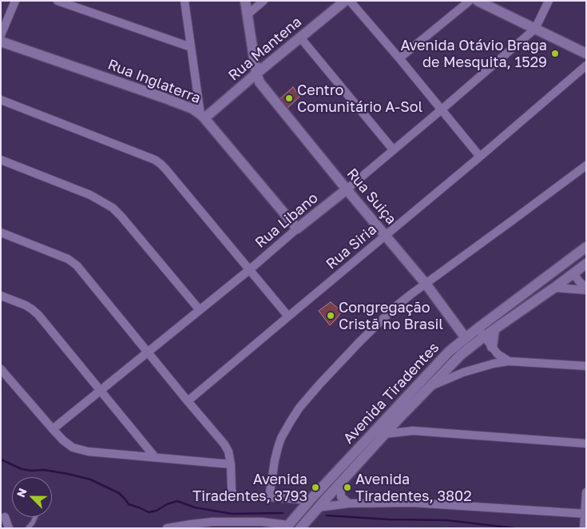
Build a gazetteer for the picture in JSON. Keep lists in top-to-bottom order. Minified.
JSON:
{"streets":{"street":["Rua Mantena","Rua Inglaterra","Rua Suiça","Rua Libano","Rua Siria","Avenida Tiradentes"]},"crossings":[["Rua Mantena","Rua Inglaterra"],["Rua Mantena","Rua Suiça"],["Rua Inglaterra","Rua Libano"],["Rua Suiça","Rua Libano"],["Rua Suiça","Rua Siria"],["Rua Suiça","Avenida Tiradentes"]],"places":["Avenida Otávio Braga de Mesquita, 1529","Centro Comunitário A-Sol","Congregação Cristã no Brasil","Avenida Tiradentes, 3793","Avenida Tiradentes, 3802"],"north":"top left"}
